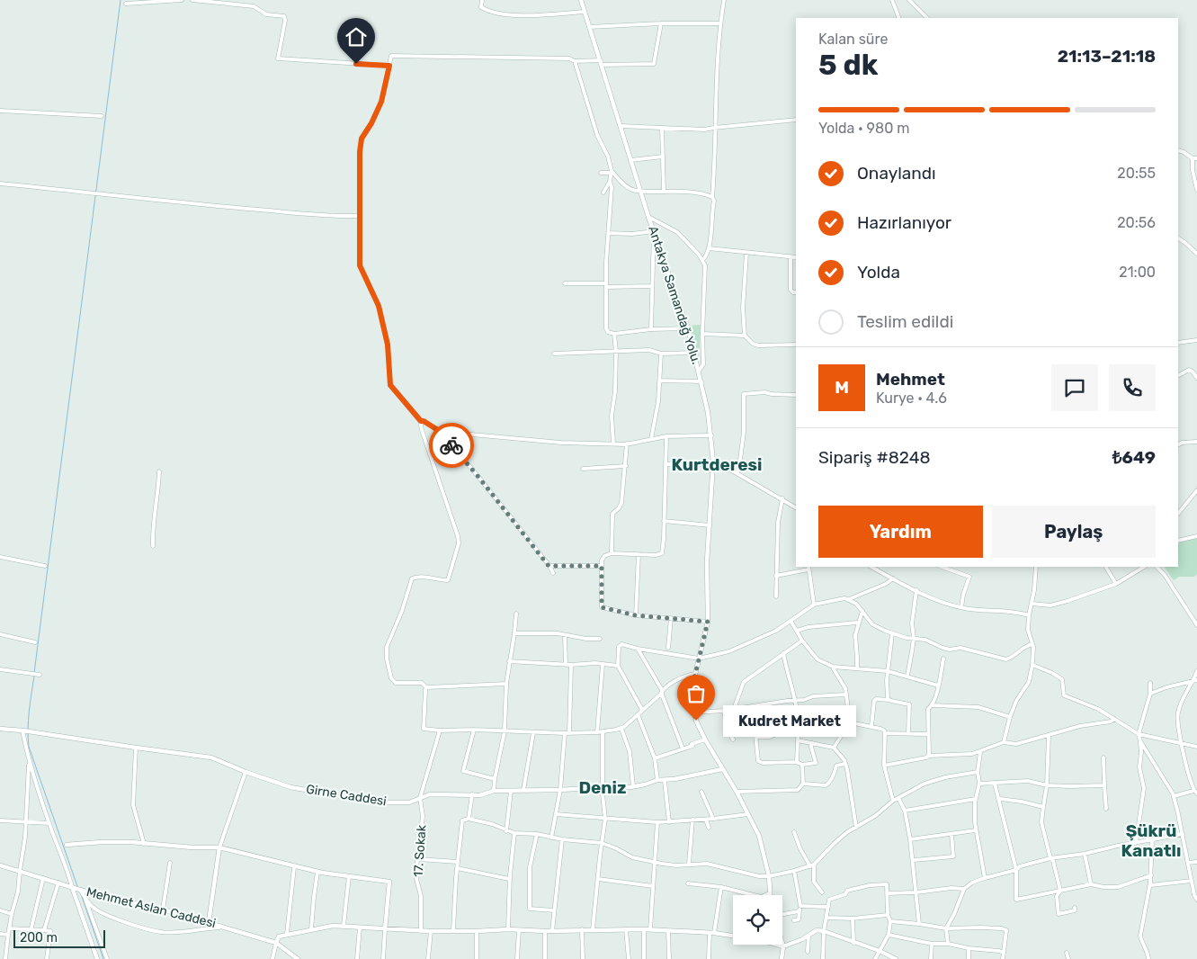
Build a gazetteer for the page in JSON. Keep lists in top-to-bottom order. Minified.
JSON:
{"streets":{"street":["Antakya Samandağ Yolu.","Girne Caddesi","17. Sokak","Mehmet Aslan Caddesi"]},"crossings":[["Antakya Samandağ Yolu.","Girne Caddesi"],["Girne Caddesi","17. Sokak"]],"districts":["Kurtderesi","Deniz","Şükrü Kanatlı"],"places":["Kudret Market"],"scale_bar":"200 m","page":{"heading":["5 dk","Kalan süre","21:13–21:18"],"panel":["Mehmet","Kurye · 4.6","Sipariş #8248","₺649"],"bar":"Yolda · 980 m","list":[["Onaylandı","20:55"],["Hazırlanıyor","20:56"],["Yolda","21:00"],"Teslim edildi"],"round":"M","buttons":["Yardım","Paylaş"],"bubble":"Kudret Market","scale":"200 m"}}
